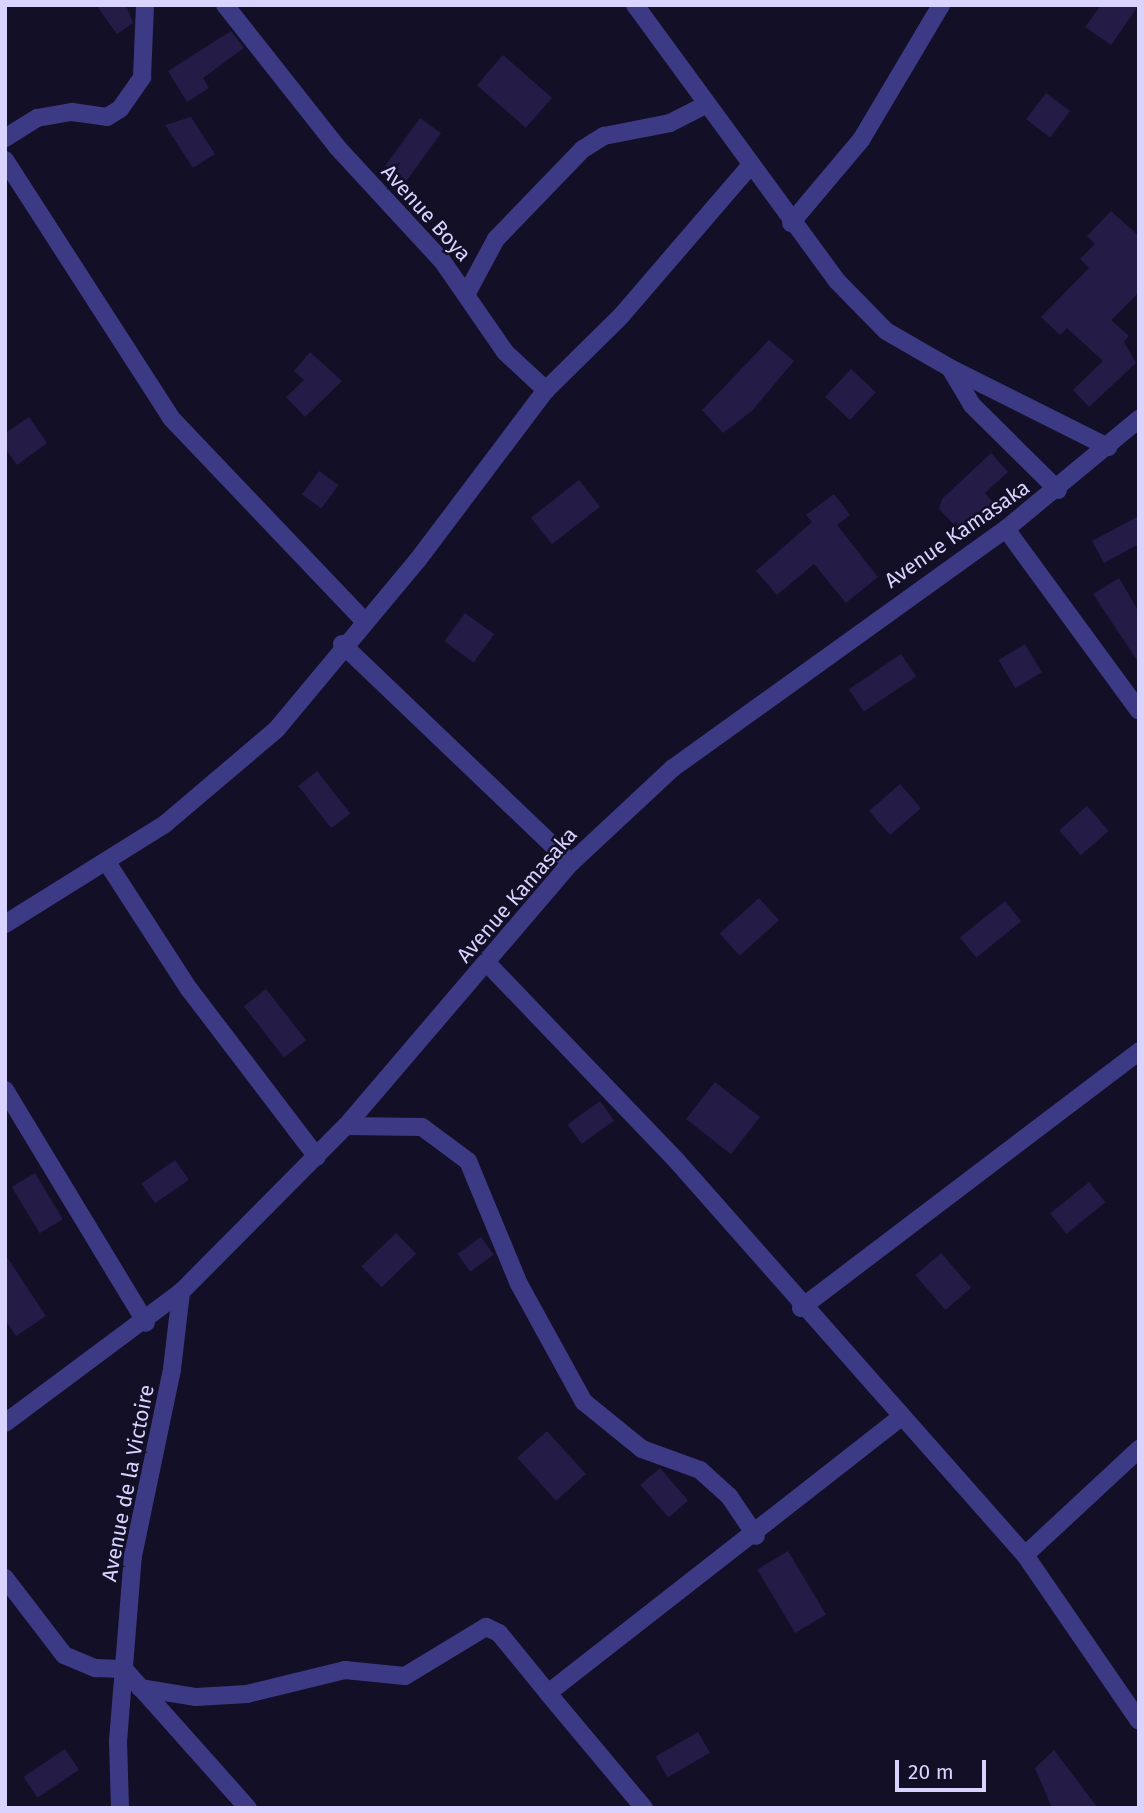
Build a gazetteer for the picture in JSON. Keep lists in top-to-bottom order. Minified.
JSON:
{"streets":{"street":["Avenue Boya","Avenue Kamasaka","Avenue de la Victoire"]},"crossings":[["Avenue Kamasaka","Avenue de la Victoire"]],"scale_bar":"20 m"}
